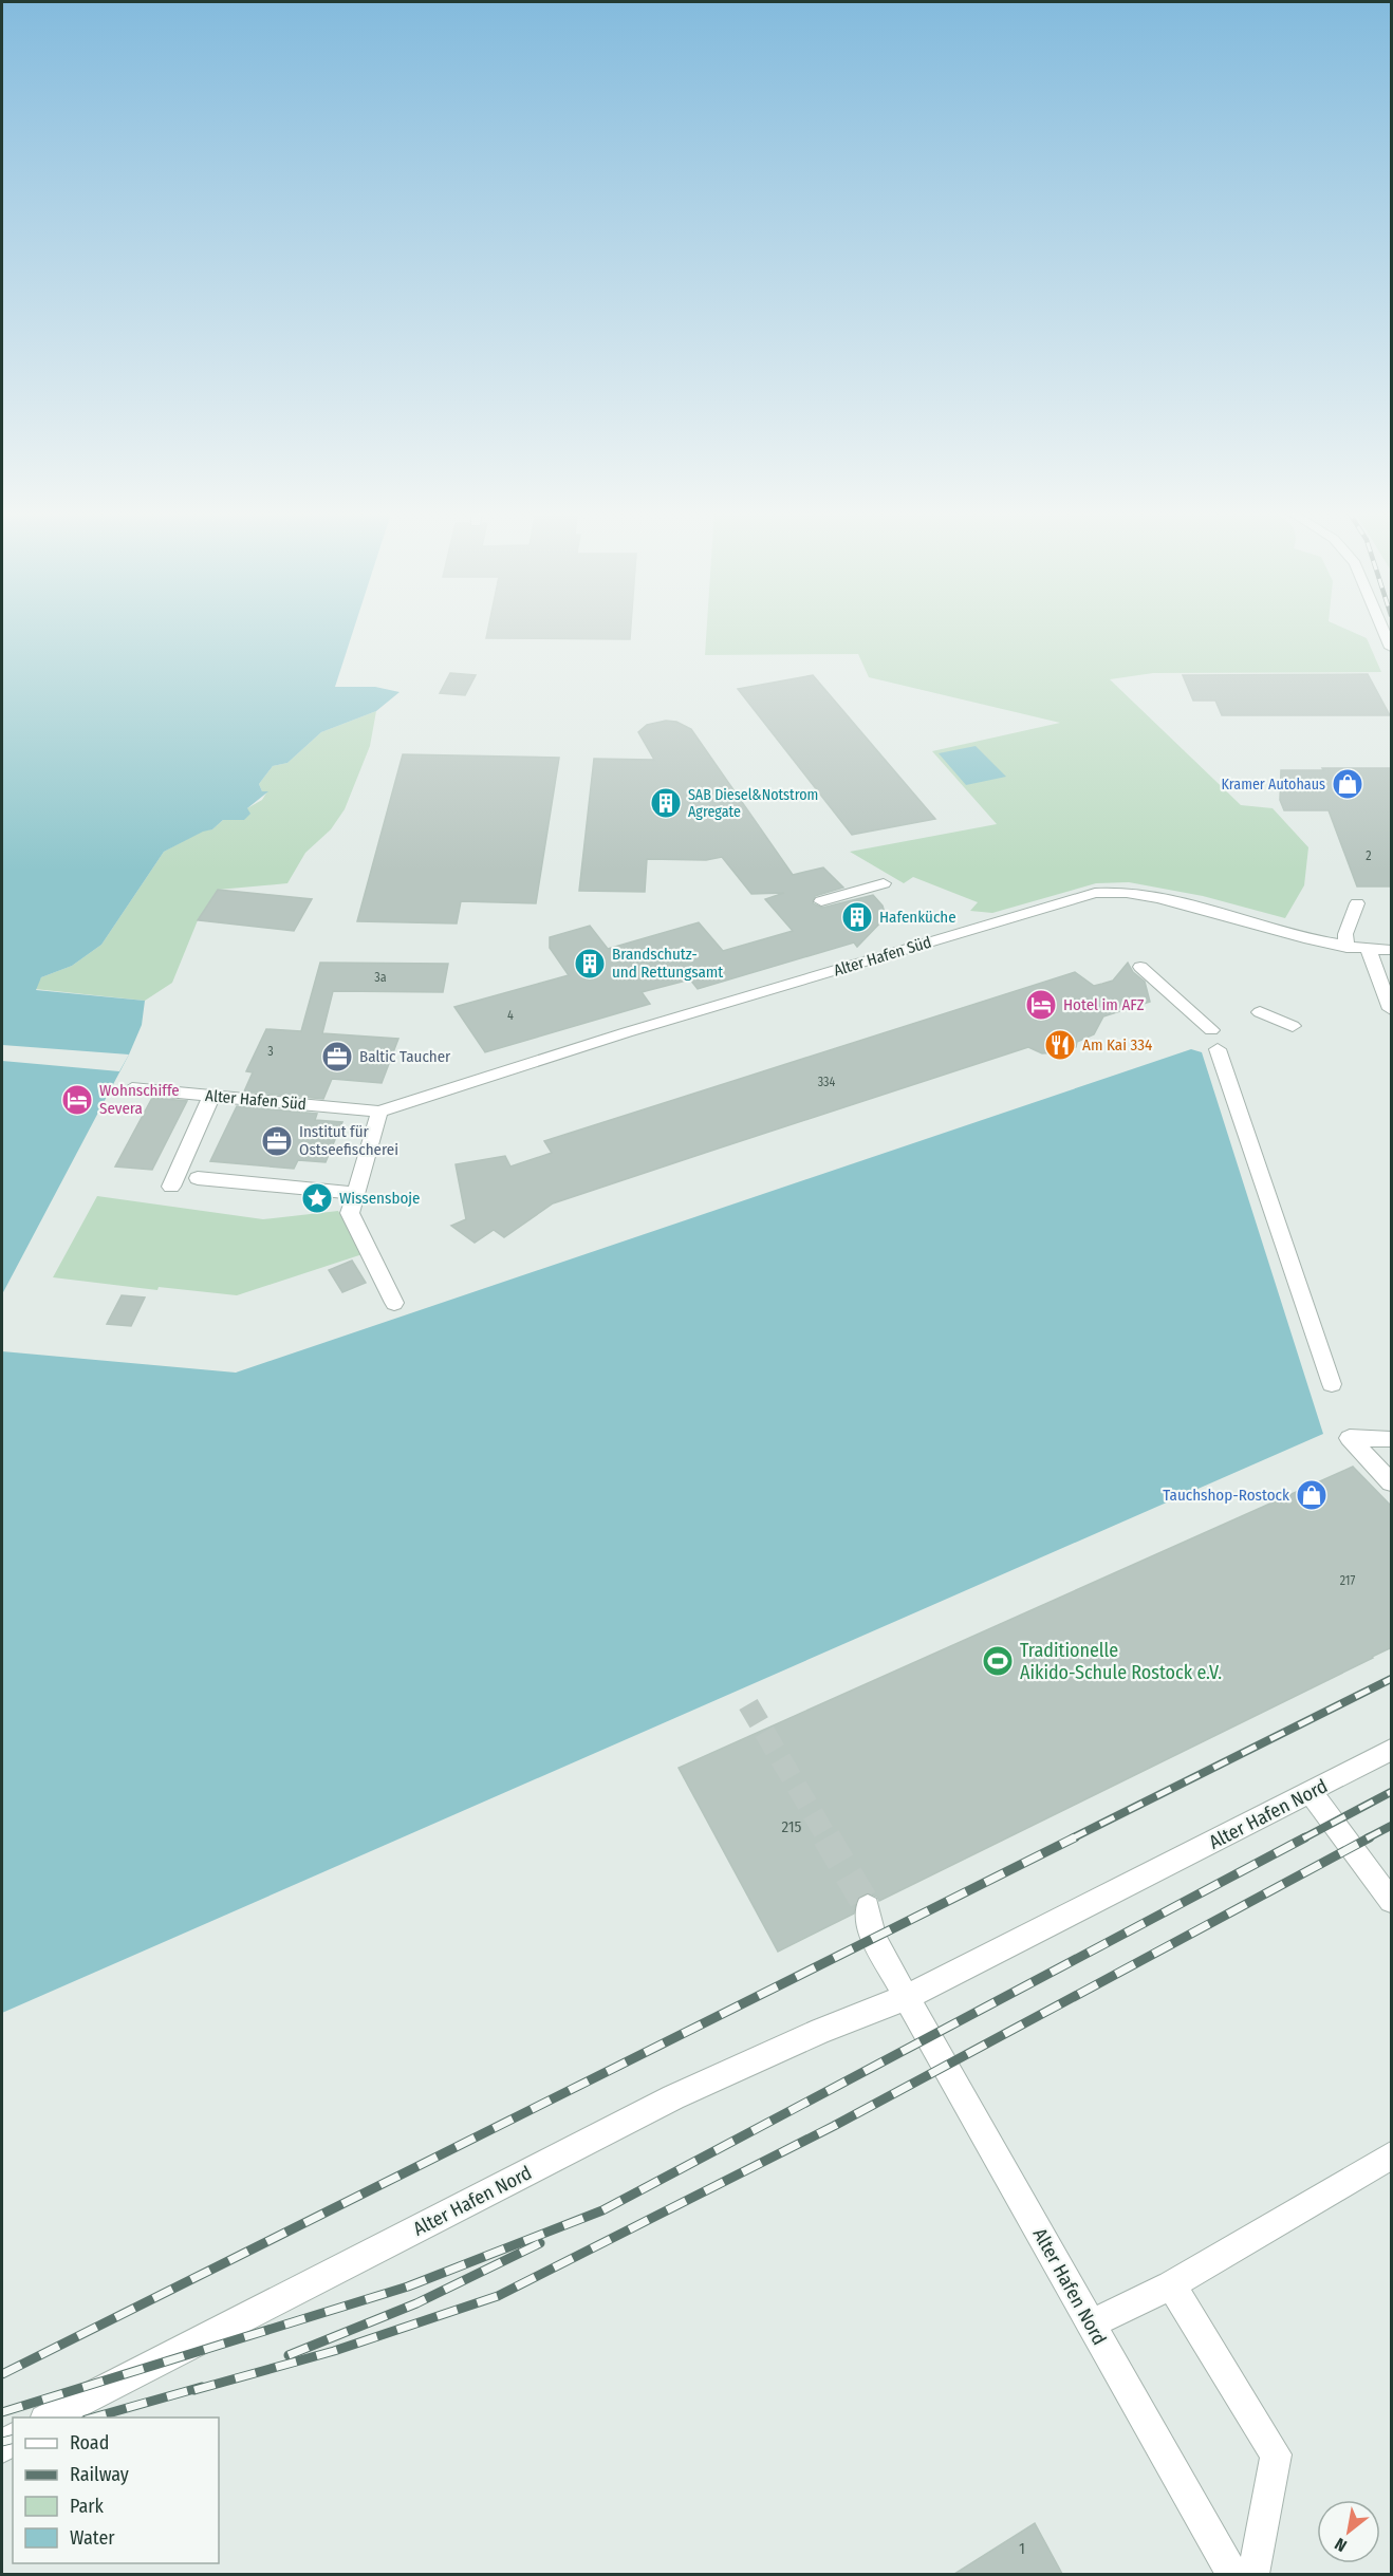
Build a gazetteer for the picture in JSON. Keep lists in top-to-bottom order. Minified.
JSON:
{"streets":{"street":["Alter Hafen Süd","Alter Hafen Nord"]},"places":{"shop":["Kramer Autohaus","Tauchshop-Rostock"],"building":["SAB Diesel&Notstrom Agregate","Hafenküche","Brandschutz- und Rettungsamt"],"hotel":["Hotel im AFZ","Wohnschiffe Severa"],"restaurant":["Am Kai 334"],"office":["Baltic Taucher","Institut für Ostseefischerei"],"place":["Wissensboje"],"sports":["Traditionelle Aikido-Schule Rostock e.V."]},"house_numbers":["2","3a","4","3","334","217","215","1"],"legend":["Road","Railway","Park","Water"],"north":"bottom left"}
